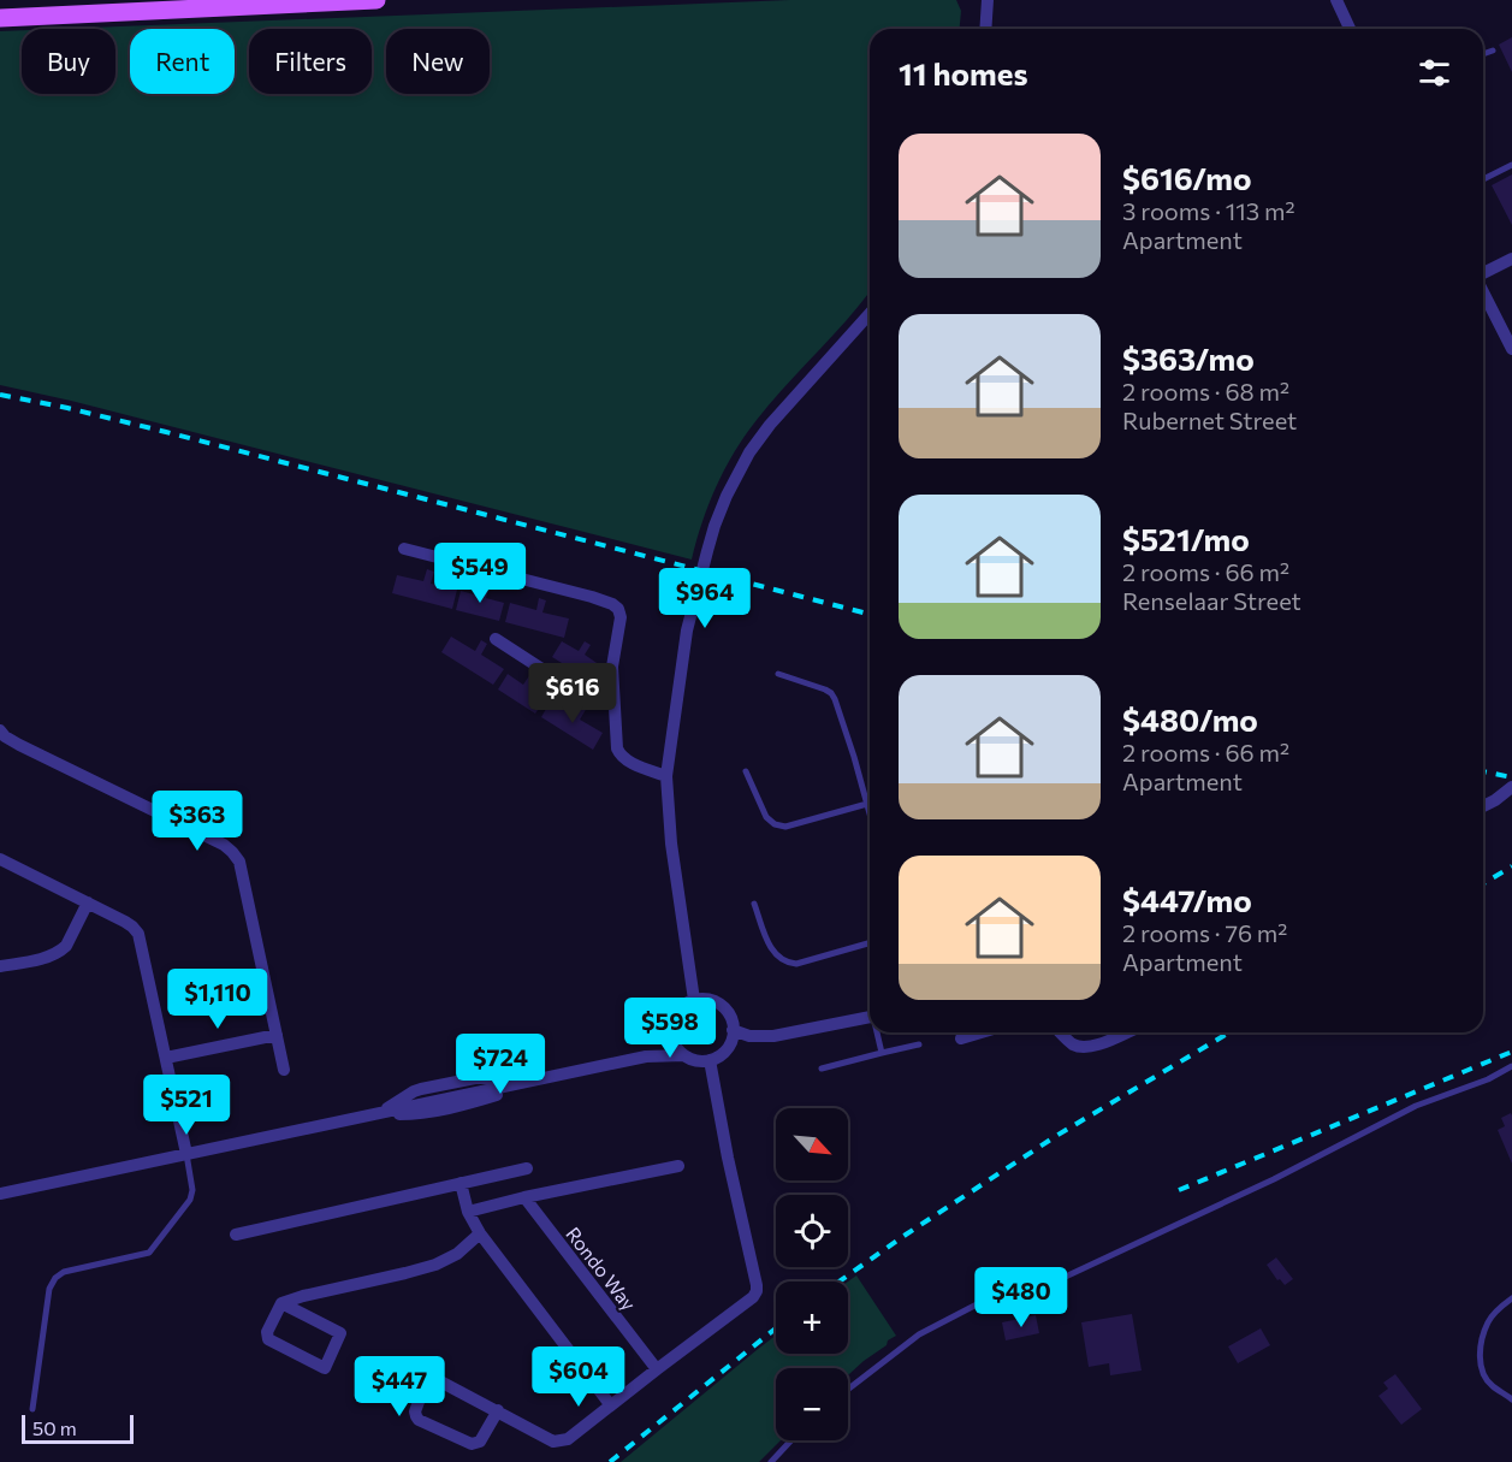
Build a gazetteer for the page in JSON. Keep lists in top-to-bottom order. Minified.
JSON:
{"streets":{"street":["Rondo Way"]},"scale_bar":"50 m","north":"bottom right","page":{"chip":["Buy","Rent","Filters","New"],"heading":"11 homes","list":[{"name":"$616/mo","note":"3 rooms · 113 m² · Apartment"},{"name":"$363/mo","note":"2 rooms · 68 m² · Rubernet Street"},{"name":"$521/mo","note":"2 rooms · 66 m² · Renselaar Street"},{"name":"$480/mo","note":"2 rooms · 66 m² · Apartment"},{"name":"$447/mo","note":"2 rooms · 76 m² · Apartment"}],"price":["$549","$964","$616","$363","$1,110","$598","$724","$521","$480","$604","$447"],"map_buttons":["+","−"],"scale":"50 m"}}
